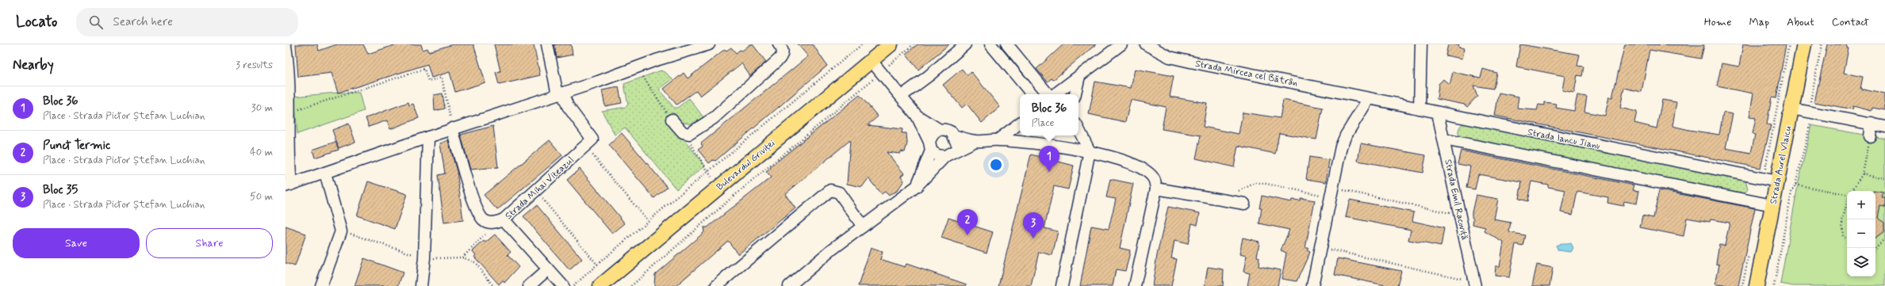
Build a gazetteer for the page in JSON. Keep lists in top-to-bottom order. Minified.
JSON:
{"streets":{"main road":["Bulevardul Griviței","Strada Aurel Vlaicu"],"street":["Strada Mircea cel Bătrân","Strada Iancu Jianu","Strada Mihai Viteazul","Strada Emil Racoviță"]},"crossings":[["Strada Mircea cel Bătrân","Strada Iancu Jianu"],["Strada Iancu Jianu","Strada Aurel Vlaicu"],["Strada Iancu Jianu","Strada Emil Racoviță"]],"page":{"header":"Locato","search":"Search here","nav":["Home","Map","About","Contact"],"heading":["Nearby","3 results"],"list":[{"mark":"1","name":"Bloc 36","note":"Place · Strada Pictor Ștefan Luchian","value":"30 m"},{"mark":"2","name":"Punct Termic","note":"Place · Strada Pictor Ștefan Luchian","value":"40 m"},{"mark":"3","name":"Bloc 35","note":"Place · Strada Pictor Ștefan Luchian","value":"50 m"}],"popup":["Bloc 36","Place"],"pins":["1","2","3"],"map_buttons":["+","−"],"buttons":["Save","Share"]}}
